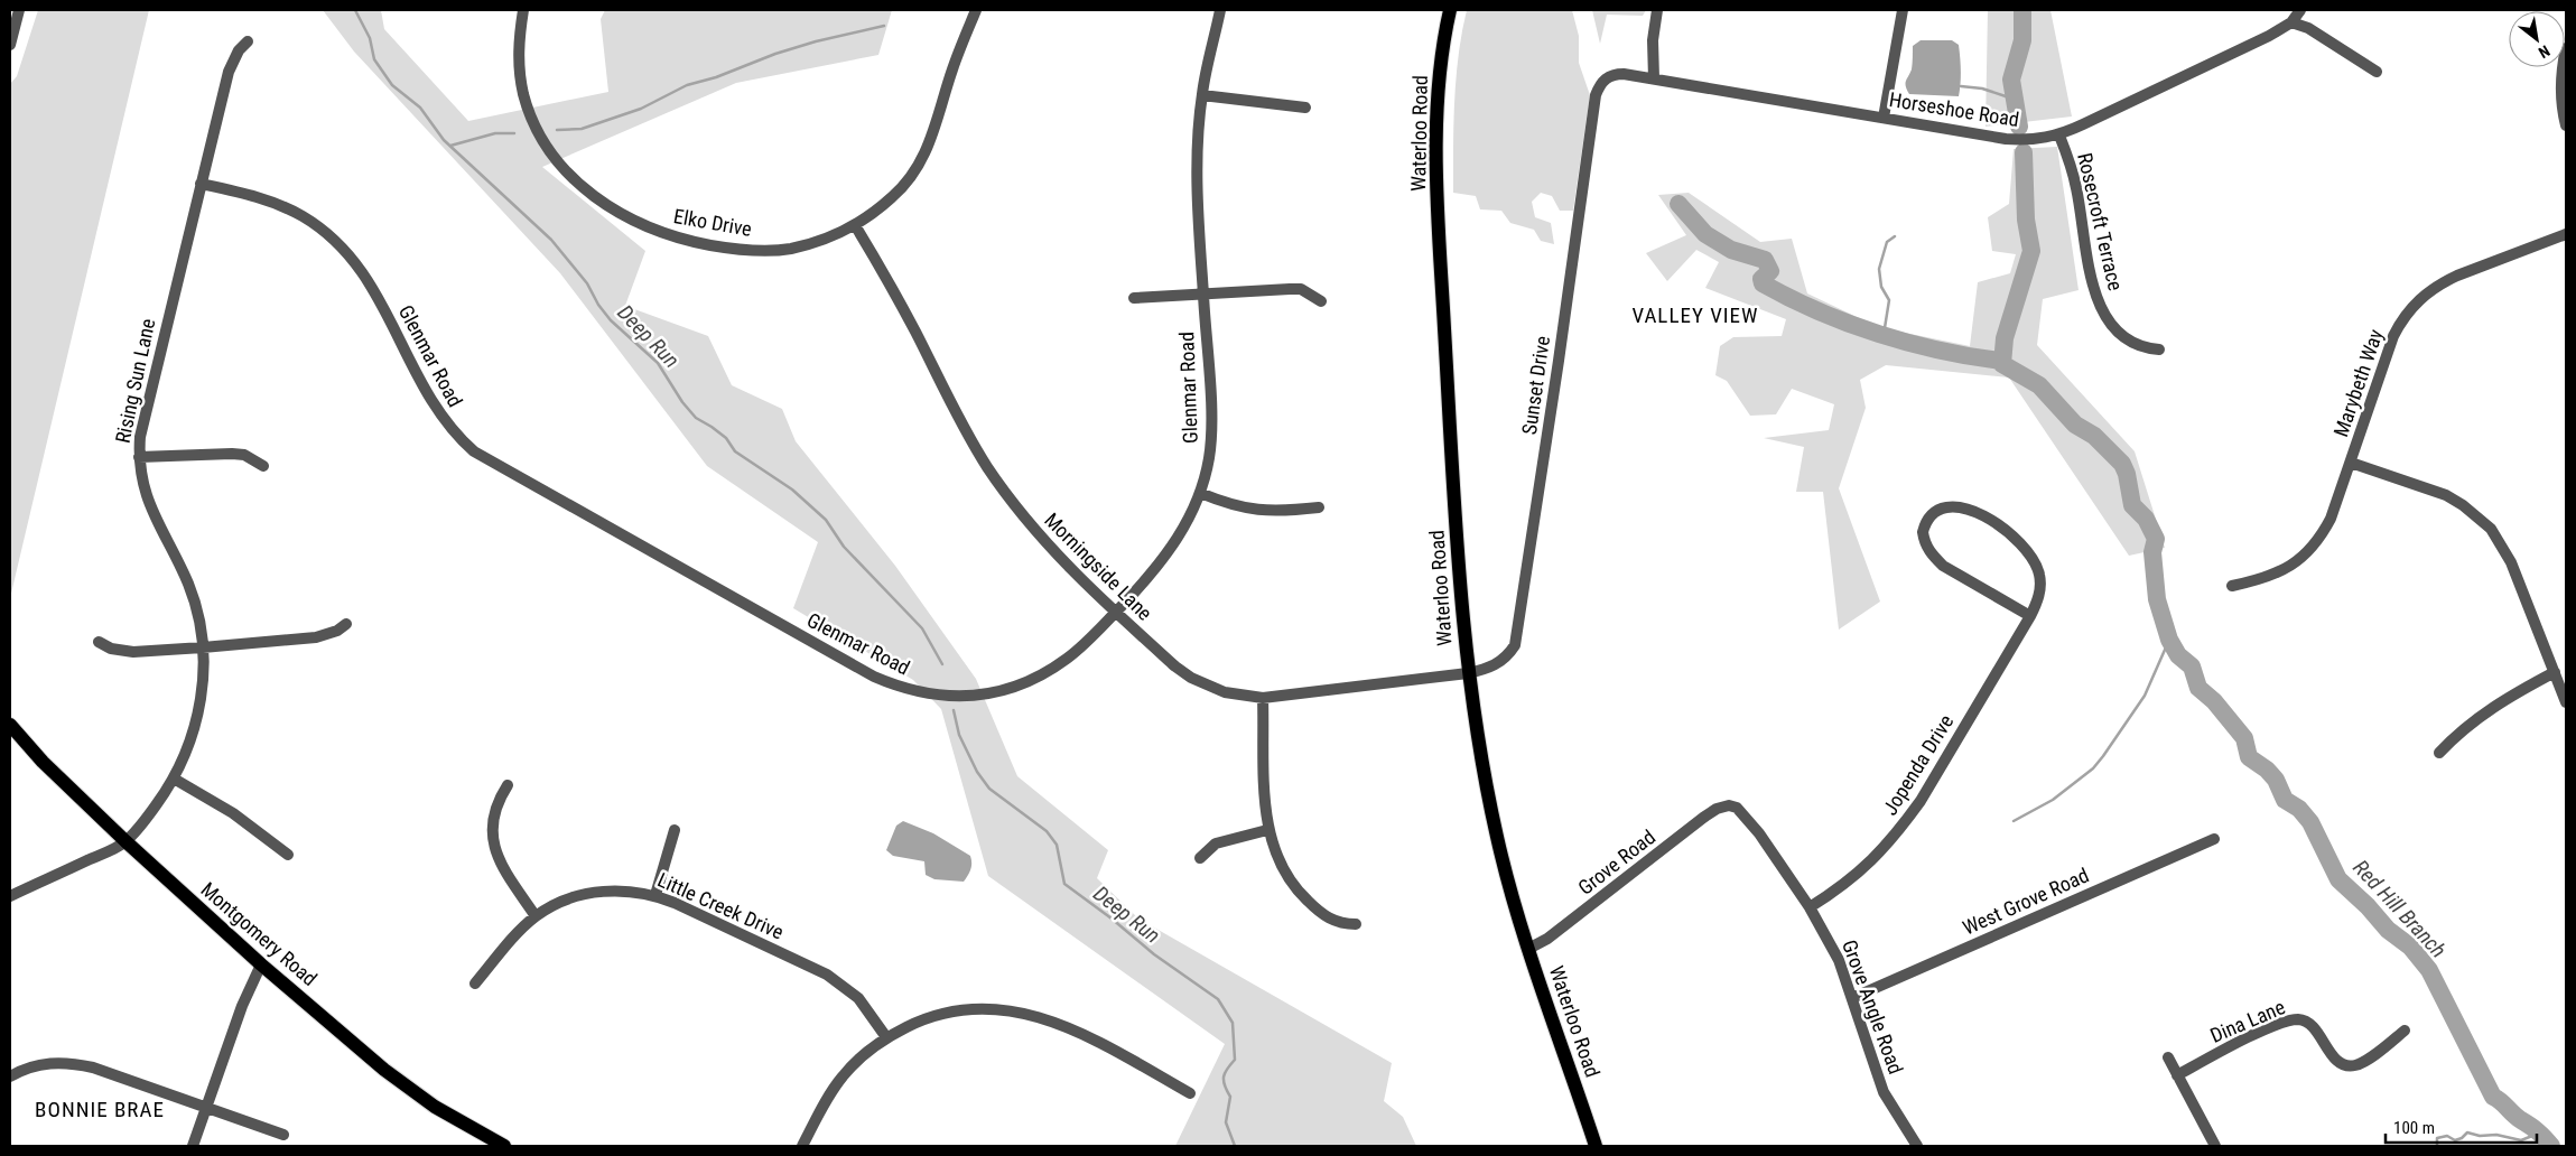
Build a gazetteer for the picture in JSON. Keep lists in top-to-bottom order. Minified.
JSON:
{"streets":{"main road":["Waterloo Road","Montgomery Road"],"street":["Horseshoe Road","Rosecroft Terrace","Elko Drive","Glenmar Road","Rising Sun Lane","Marybeth Way","Sunset Drive","Morningside Lane","Jopenda Drive","Grove Road","West Grove Road","Little Creek Drive","Grove Angle Road","Dina Lane"]},"crossings":[["Horseshoe Road","Rosecroft Terrace"],["Horseshoe Road","Sunset Drive"],["Waterloo Road","Sunset Drive"],["Waterloo Road","Morningside Lane"],["Waterloo Road","Grove Road"],["Elko Drive","Morningside Lane"],["Glenmar Road","Rising Sun Lane"],["Glenmar Road","Morningside Lane"],["Rising Sun Lane","Montgomery Road"],["Sunset Drive","Morningside Lane"],["Jopenda Drive","Grove Angle Road"],["Grove Road","Grove Angle Road"],["West Grove Road","Grove Angle Road"]],"districts":["VALLEY VIEW","BONNIE BRAE"],"water":["Deep Run","Red Hill Branch"],"scale_bar":"100 m","north":"bottom right"}
